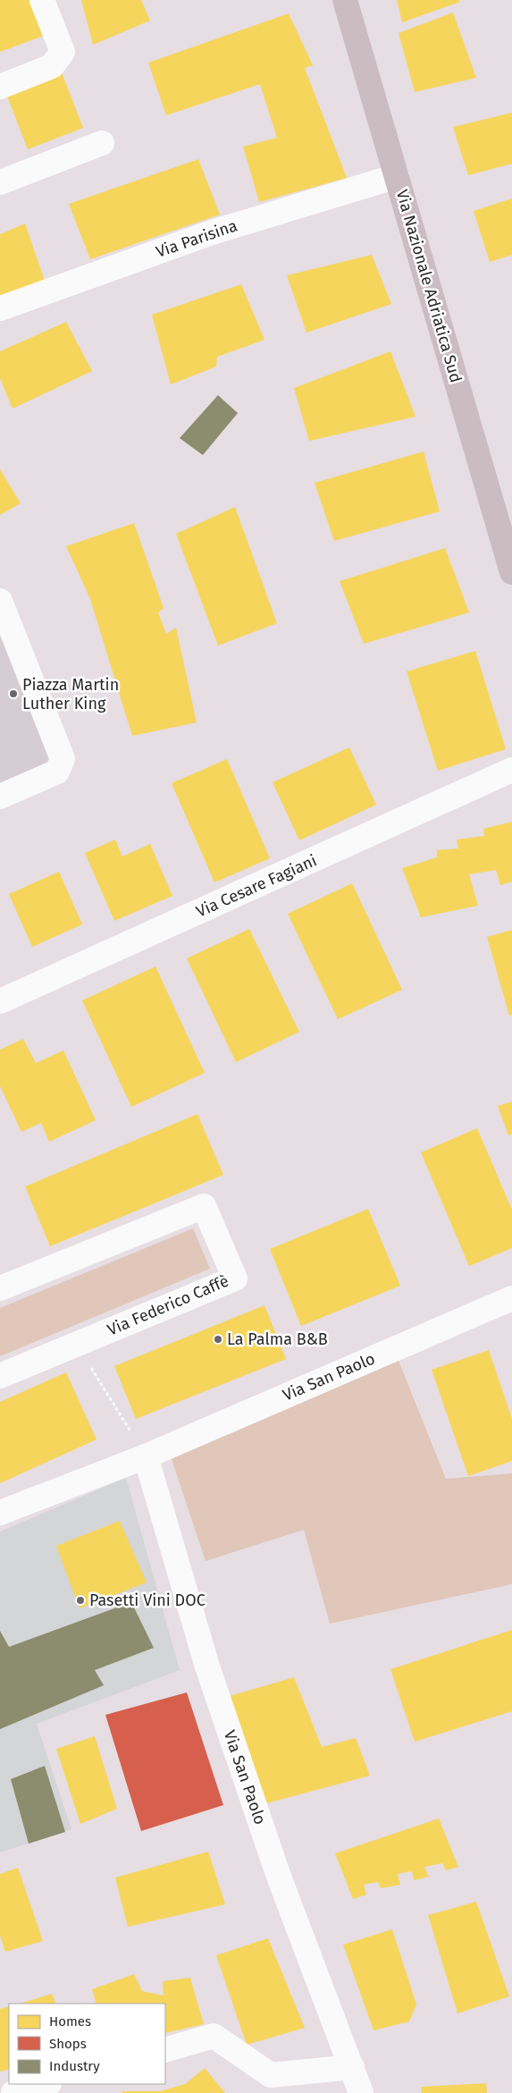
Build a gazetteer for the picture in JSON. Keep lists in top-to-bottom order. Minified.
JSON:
{"streets":{"main road":["Via Nazionale Adriatica Sud"],"street":["Via Parisina","Via Cesare Fagiani","Via Federico Caffè","Via San Paolo"]},"crossings":[["Via Parisina","Via Nazionale Adriatica Sud"]],"places":["Piazza Martin Luther King","La Palma B&B","Pasetti Vini DOC"],"legend":["Homes","Shops","Industry"]}
